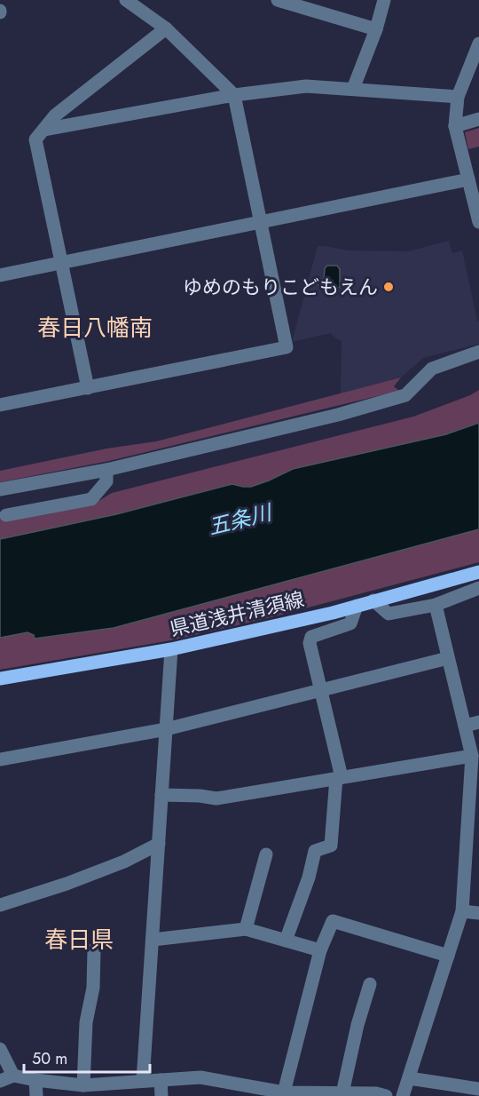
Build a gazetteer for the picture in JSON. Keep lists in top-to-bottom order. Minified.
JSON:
{"streets":{"main road":["県道浅井清須線"]},"districts":["春日八幡南","春日県"],"water":["五条川"],"places":["ゆめのもりこどもえん"],"scale_bar":"50 m"}
